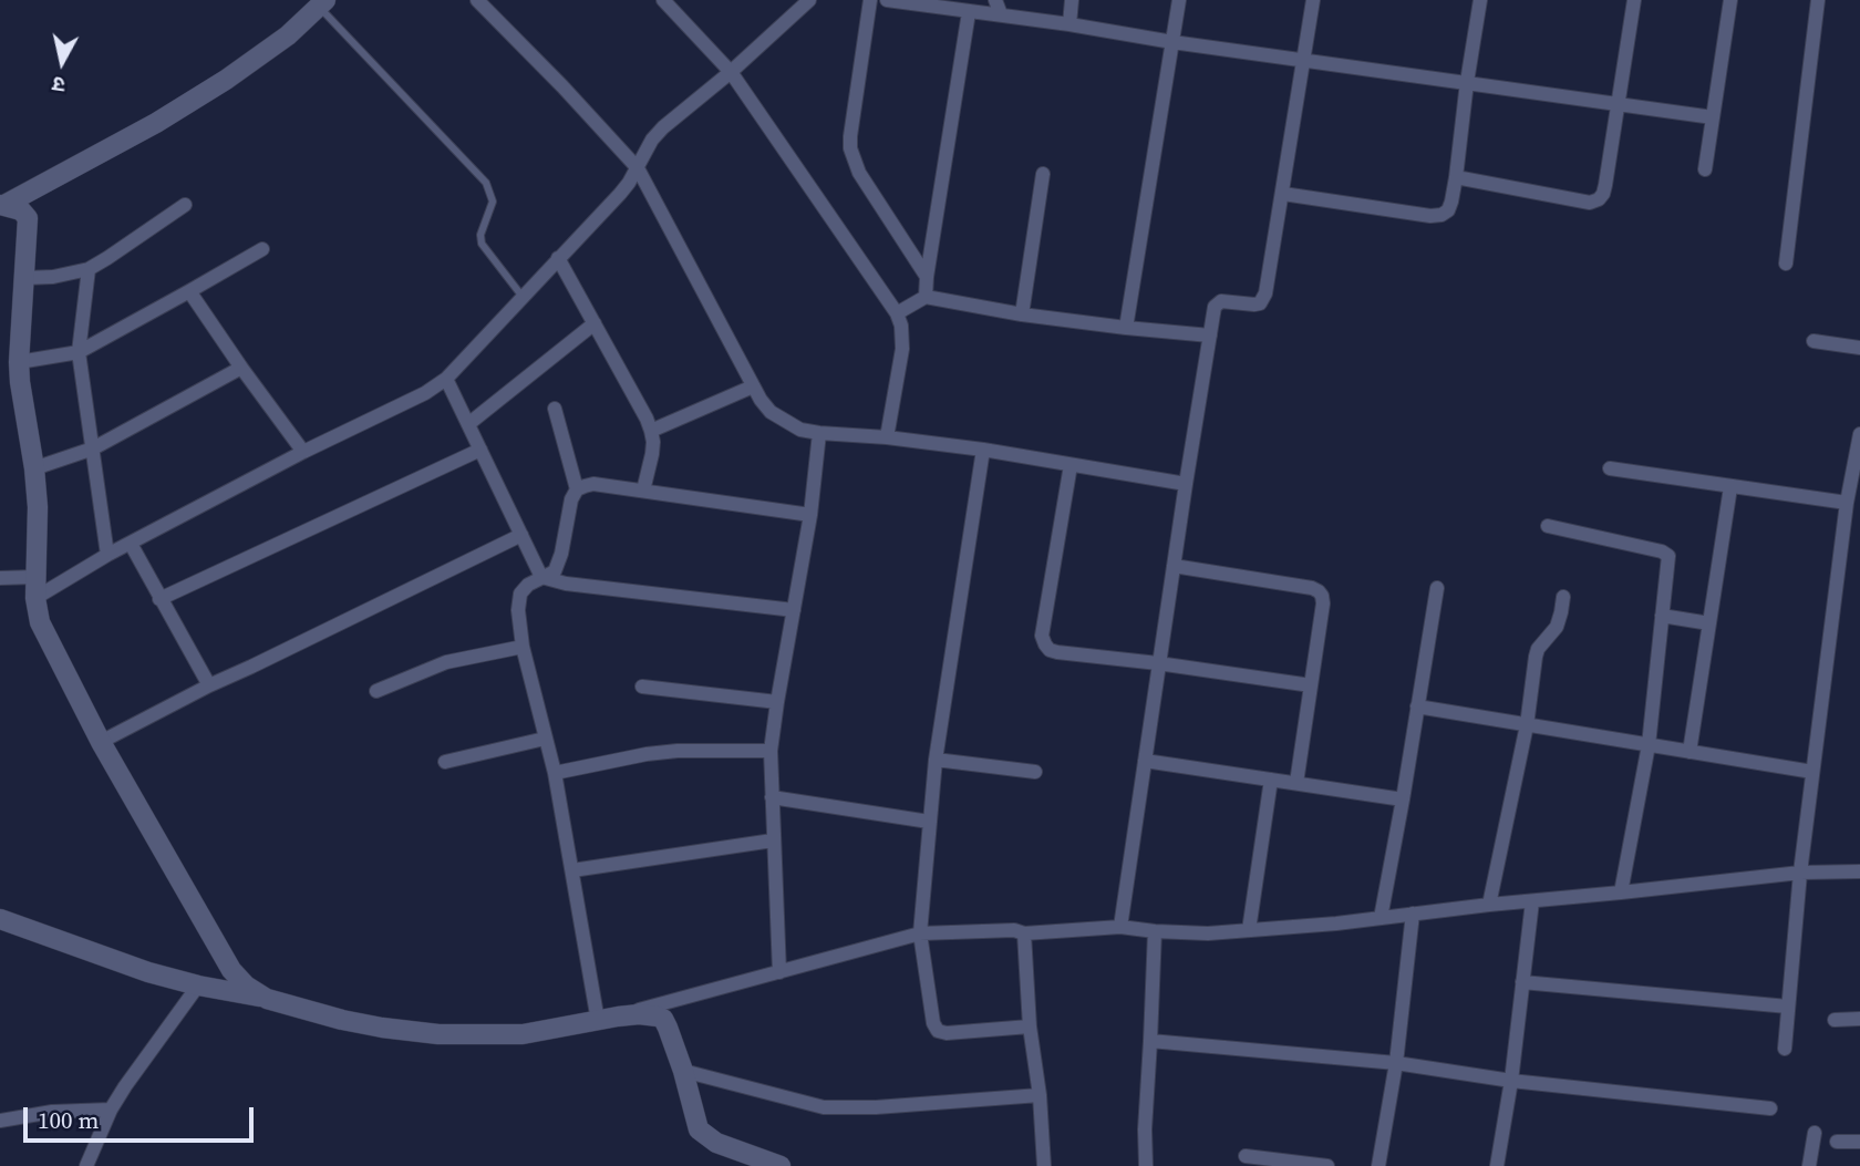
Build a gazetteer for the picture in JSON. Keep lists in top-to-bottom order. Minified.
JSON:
{"scale_bar":"100 m","north":"bottom"}
